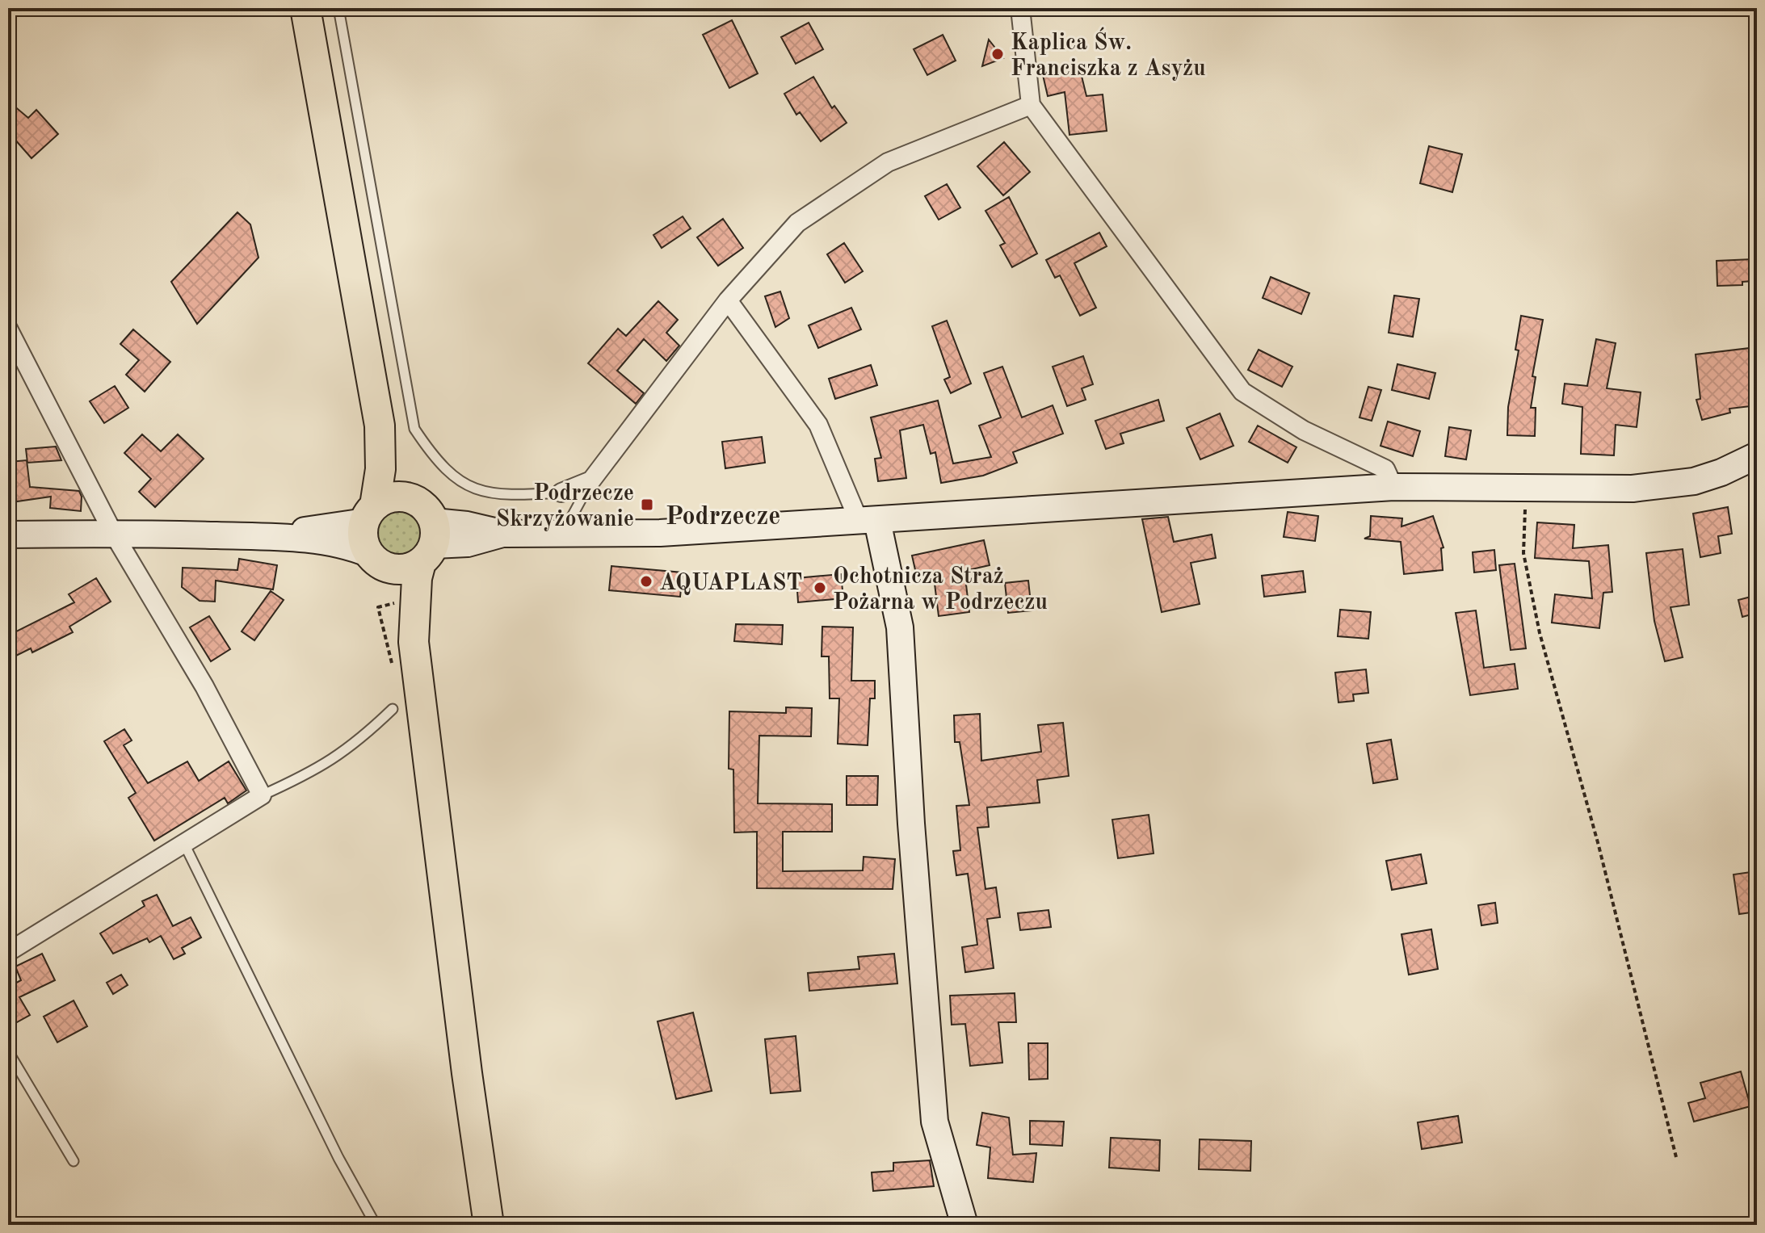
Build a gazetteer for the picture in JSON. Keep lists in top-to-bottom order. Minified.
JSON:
{"districts":["Podrzecze"],"places":{"other":["Kaplica Św. Franciszka z Asyżu","AQUAPLAST","Ochotnicza Straż Pożarna w Podrzeczu"],"transit":["Podrzecze Skrzyżowanie"]}}
